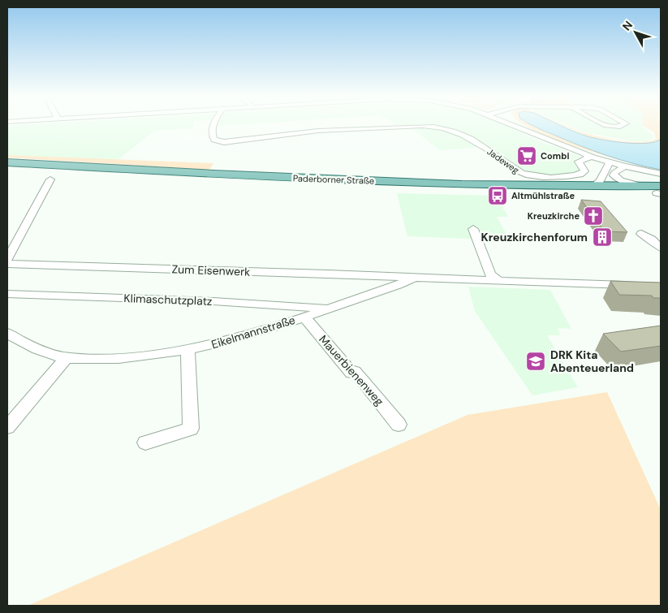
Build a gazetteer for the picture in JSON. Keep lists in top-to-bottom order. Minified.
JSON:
{"streets":{"main road":["Paderborner Straße"],"street":["Jadeweg","Zum Eisenwerk","Klimaschutzplatz","Eikelmannstraße","Mauerbienenweg"]},"crossings":[["Zum Eisenwerk","Eikelmannstraße"],["Klimaschutzplatz","Eikelmannstraße"],["Eikelmannstraße","Mauerbienenweg"]],"places":{"supermarket":["Combi"],"bus stop":["Altmühlstraße"],"church":["Kreuzkirche"],"building":["Kreuzkirchenforum"],"school or university":["DRK Kita Abenteuerland"]},"north":"top left"}
